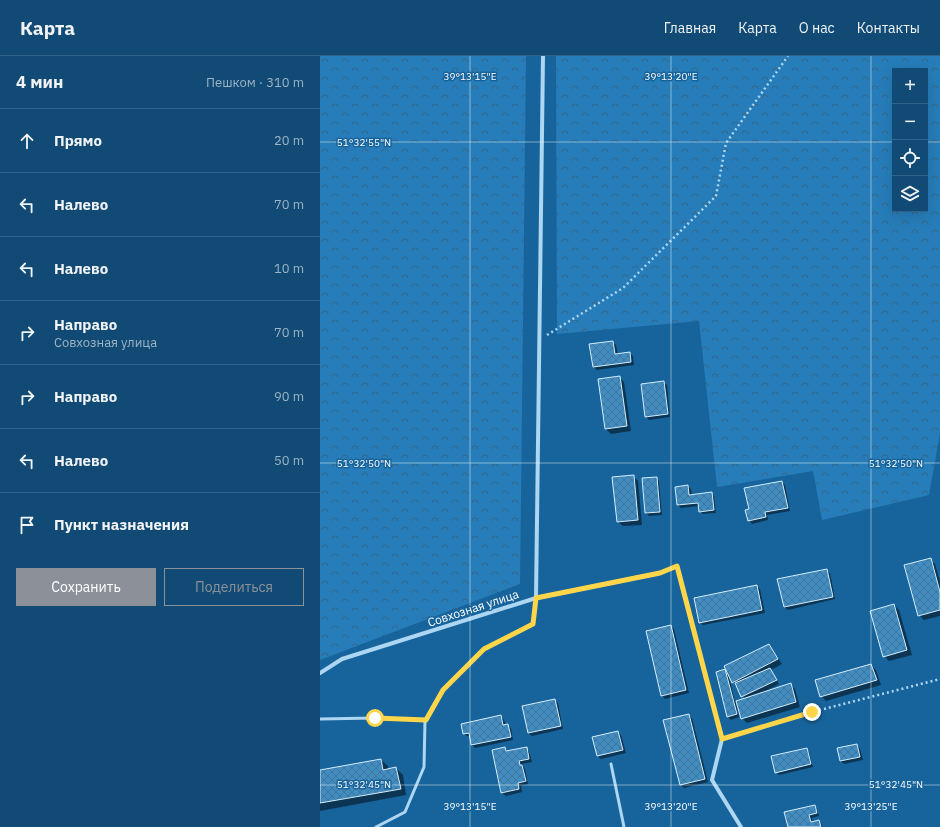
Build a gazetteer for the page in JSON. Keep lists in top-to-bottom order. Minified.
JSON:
{"streets":{"street":["Совхозная улица"]},"page":{"header":"Карта","nav":["Главная","Карта","О нас","Контакты"],"heading":["4 мин","Пешком · 310 m"],"map_buttons":["+","−"],"list":[["Прямо","20 m"],["Налево","70 m"],["Налево","10 m"],["Направо","Совхозная улица","70 m"],["Направо","90 m"],["Налево","50 m"],"Пункт назначения"],"buttons":["Сохранить","Поделиться"]},"coordinates":["39°13'15\"E","39°13'20\"E","51°32'55\"N","51°32'50\"N","51°32'45\"N","39°13'25\"E"]}
